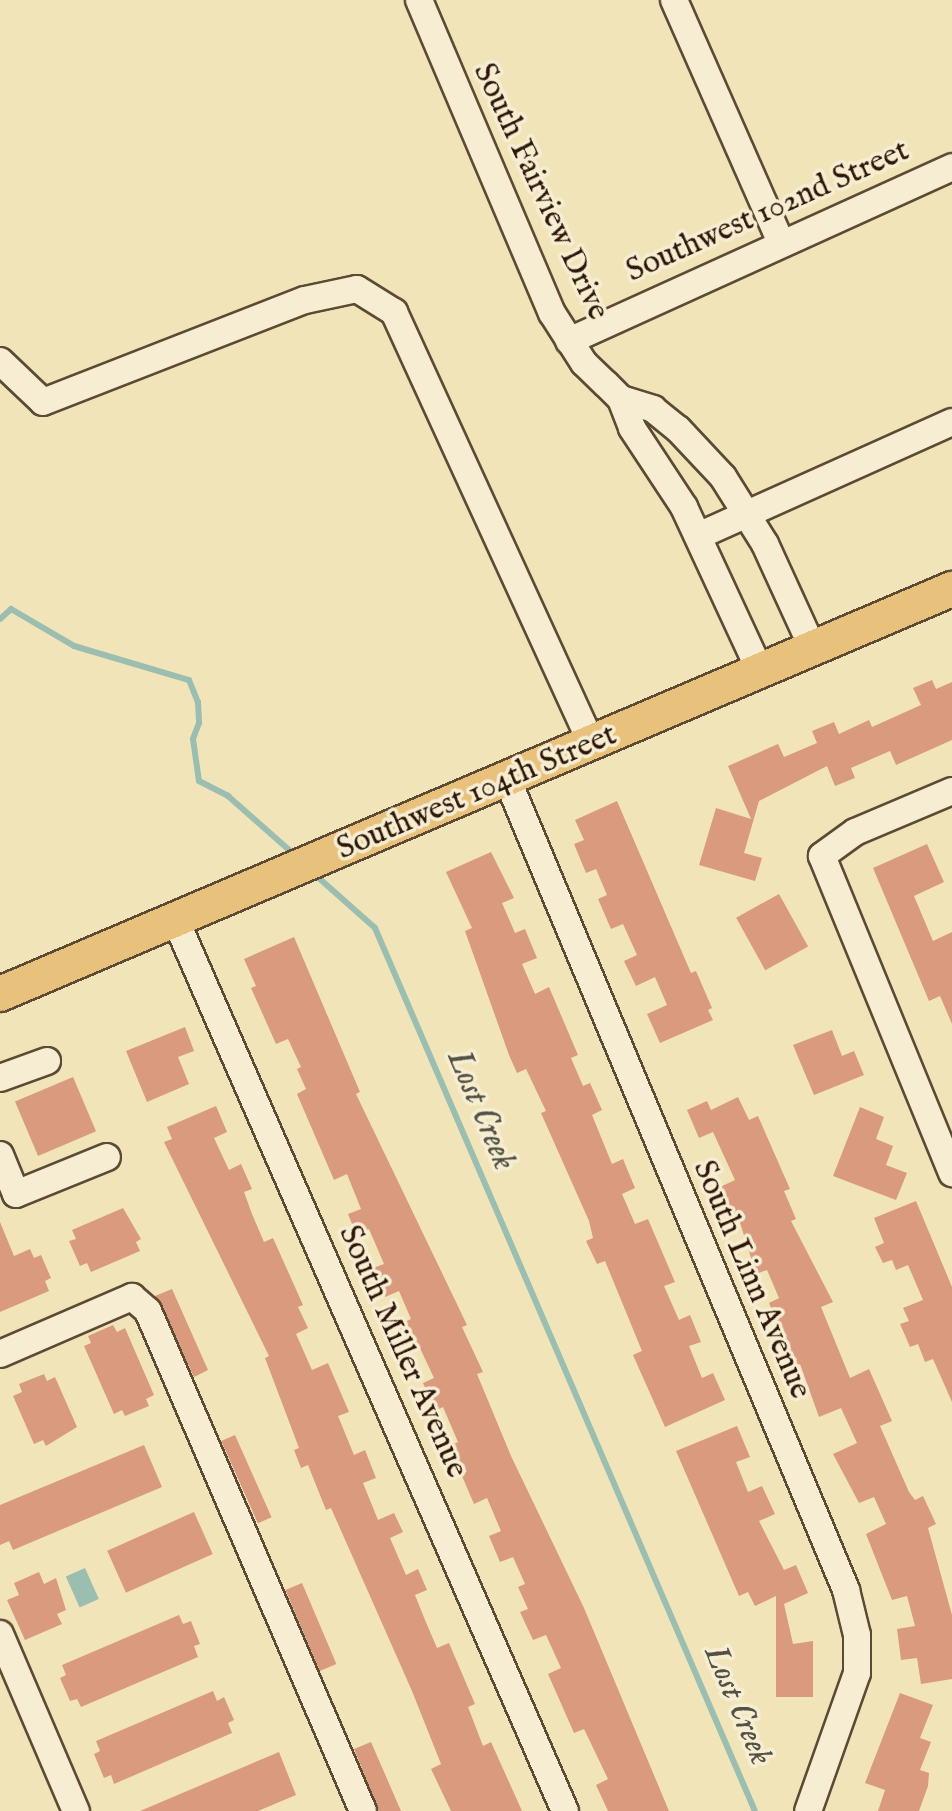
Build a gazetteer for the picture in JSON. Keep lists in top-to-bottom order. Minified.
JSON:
{"streets":{"main road":["Southwest 104th Street"],"street":["South Fairview Drive","Southwest 102nd Street","South Linn Avenue","South Miller Avenue"]},"crossings":[["South Fairview Drive","Southwest 102nd Street"],["South Fairview Drive","Southwest 104th Street"],["Southwest 104th Street","South Linn Avenue"],["Southwest 104th Street","South Miller Avenue"]],"water":["Lost Creek"]}
